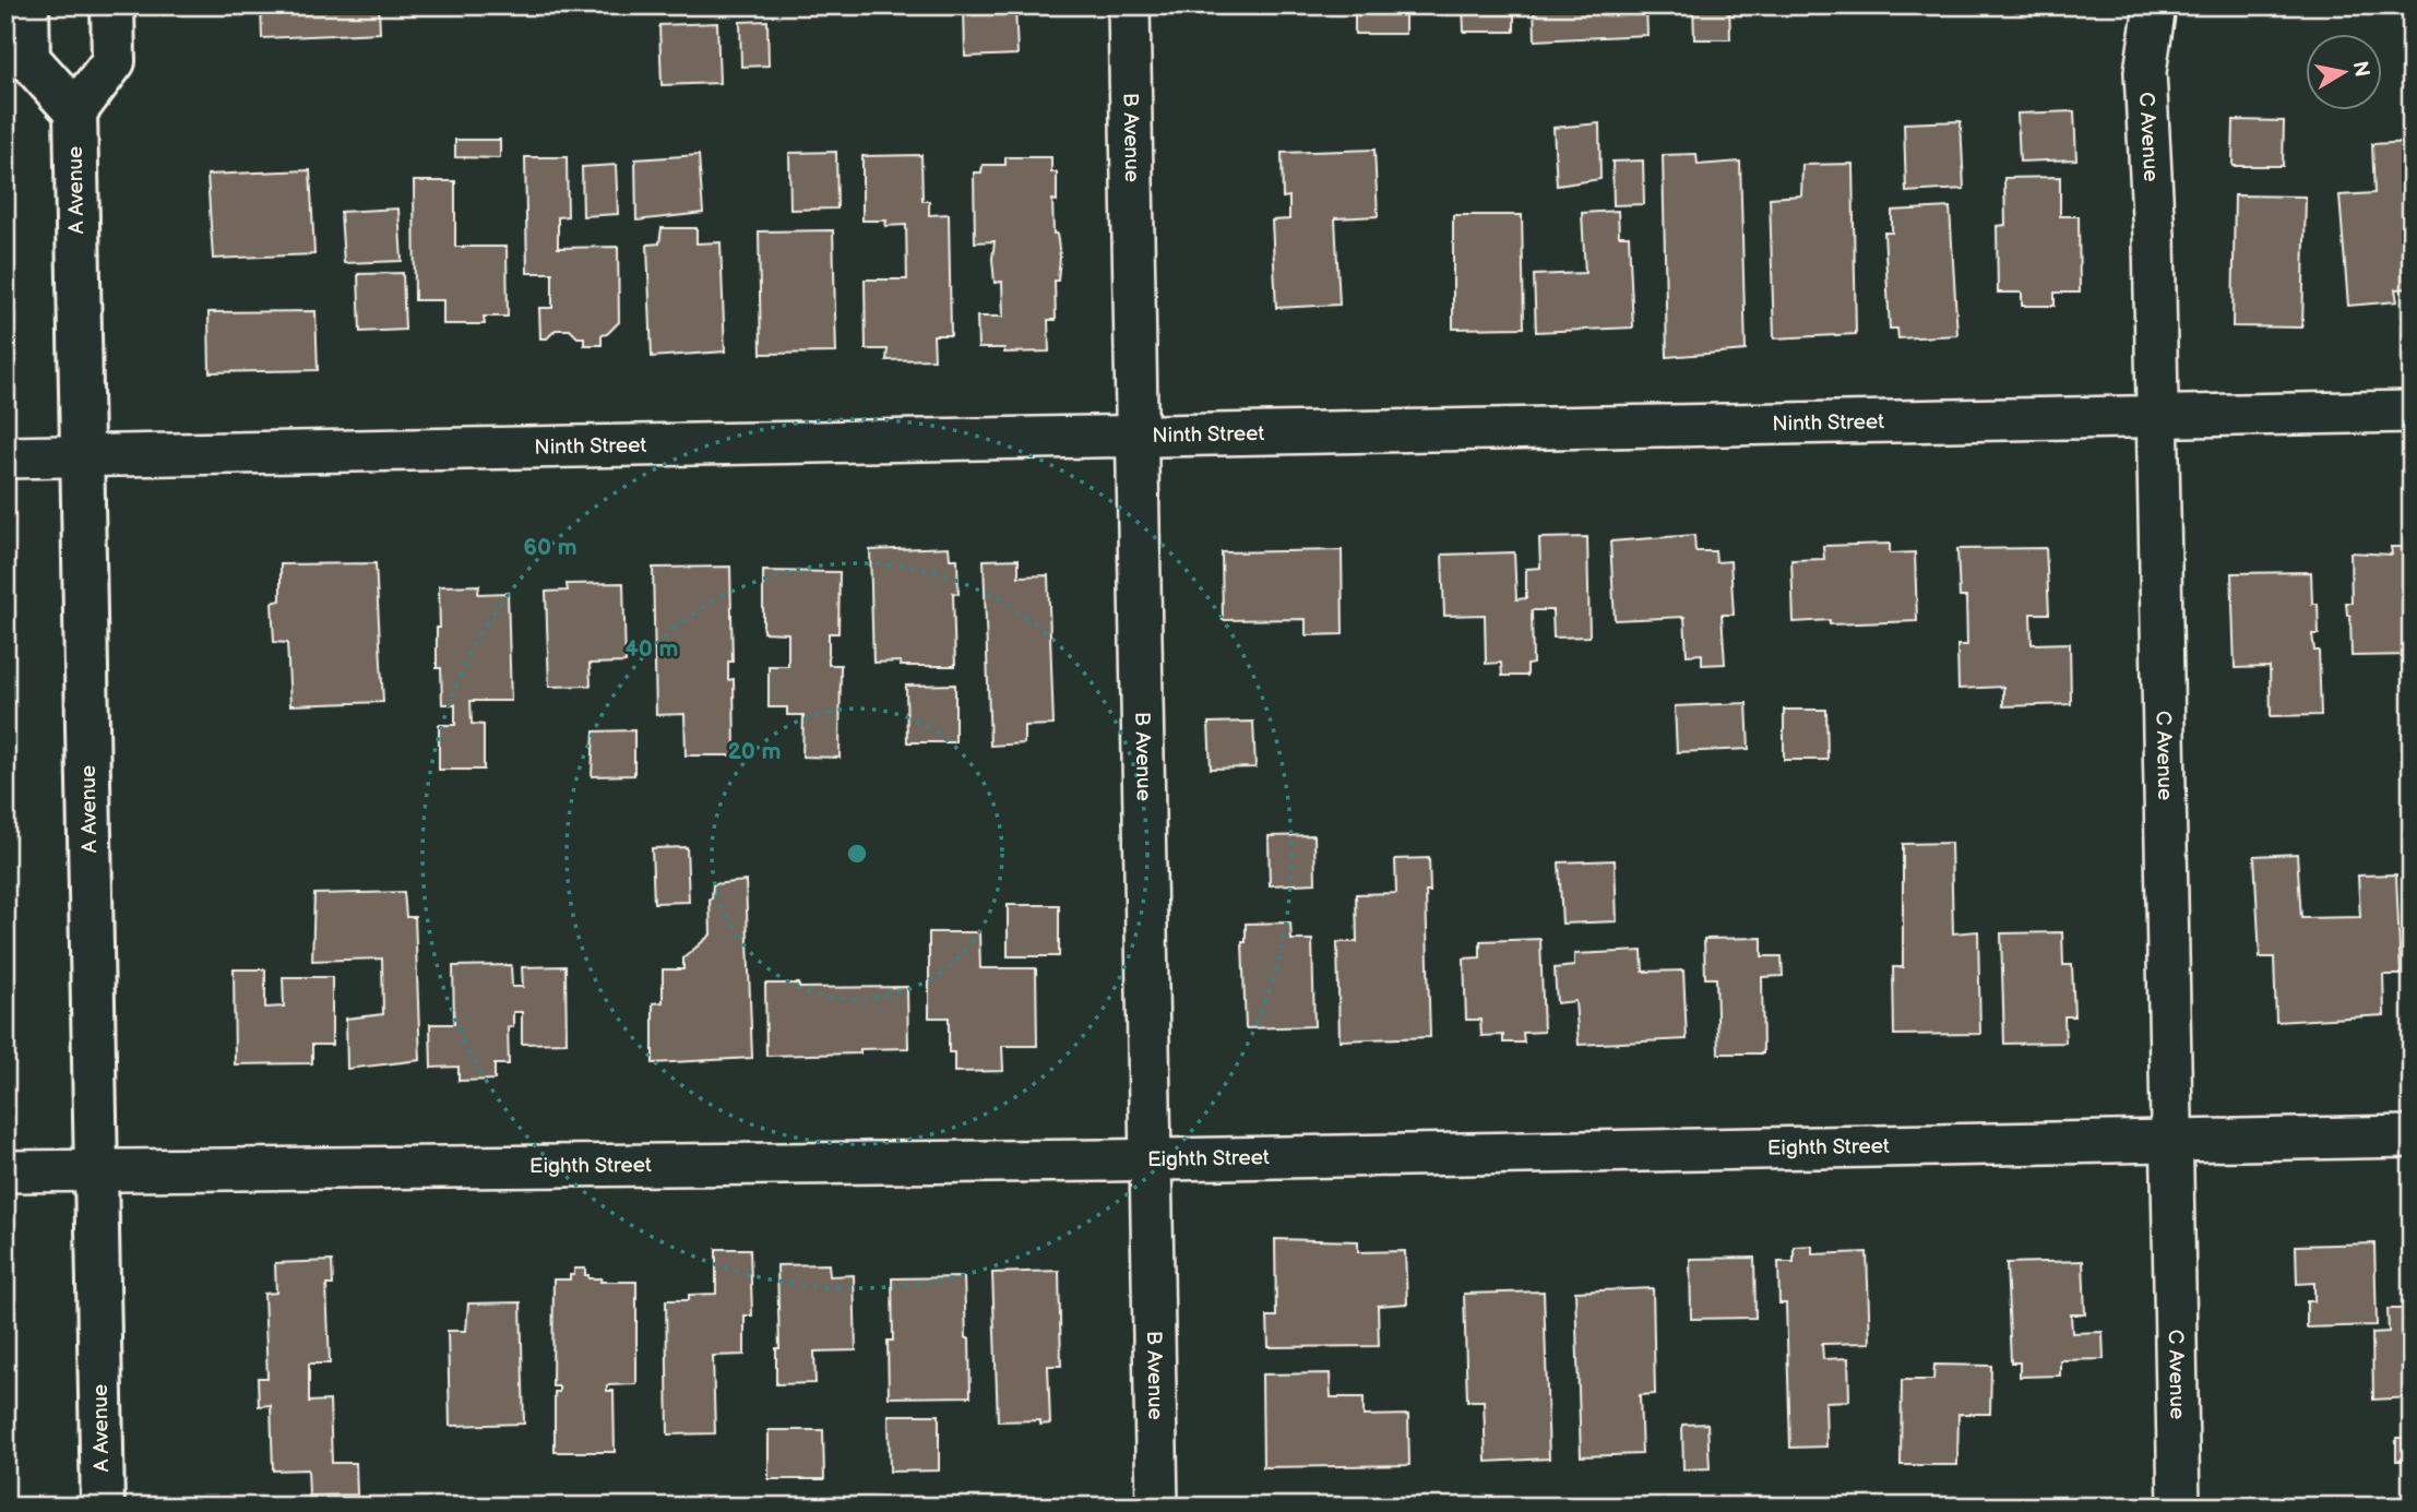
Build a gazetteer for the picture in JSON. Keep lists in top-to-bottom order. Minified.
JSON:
{"streets":{"main road":["A Avenue"],"street":["C Avenue","B Avenue","Ninth Street","Eighth Street"]},"crossings":[["C Avenue","Ninth Street"],["C Avenue","Eighth Street"],["B Avenue","Ninth Street"],["B Avenue","Eighth Street"],["A Avenue","Ninth Street"],["A Avenue","Eighth Street"]],"north":"right","rings":["60 m","40 m","20 m"]}
